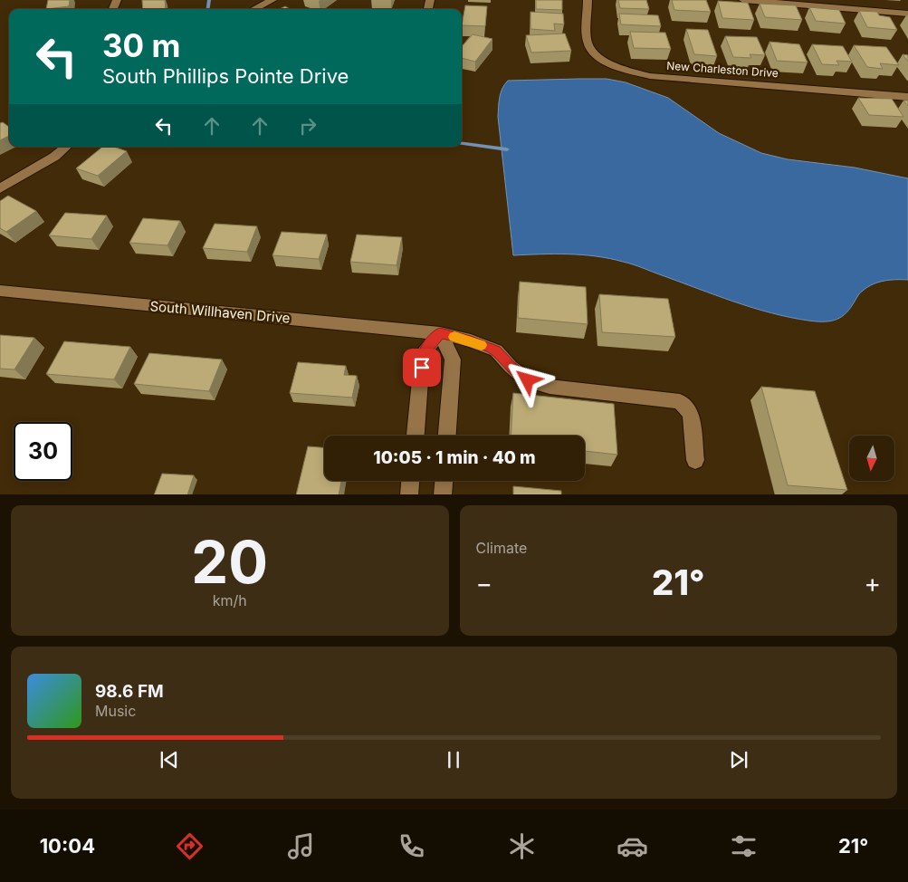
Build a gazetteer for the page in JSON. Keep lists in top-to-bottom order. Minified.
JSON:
{"streets":{"street":["New Charleston Drive","South Willhaven Drive"]},"north":"bottom","page":{"turn":["30 m","South Phillips Pointe Drive"],"limit":"30","trip":"10:05 · 1 min · 40 m","tile":[["20","km/h"],"Climate"],"heat":["−","21°","+"],"song":["98.6 FM","Music"],"tabs":["10:04","21°"]}}
